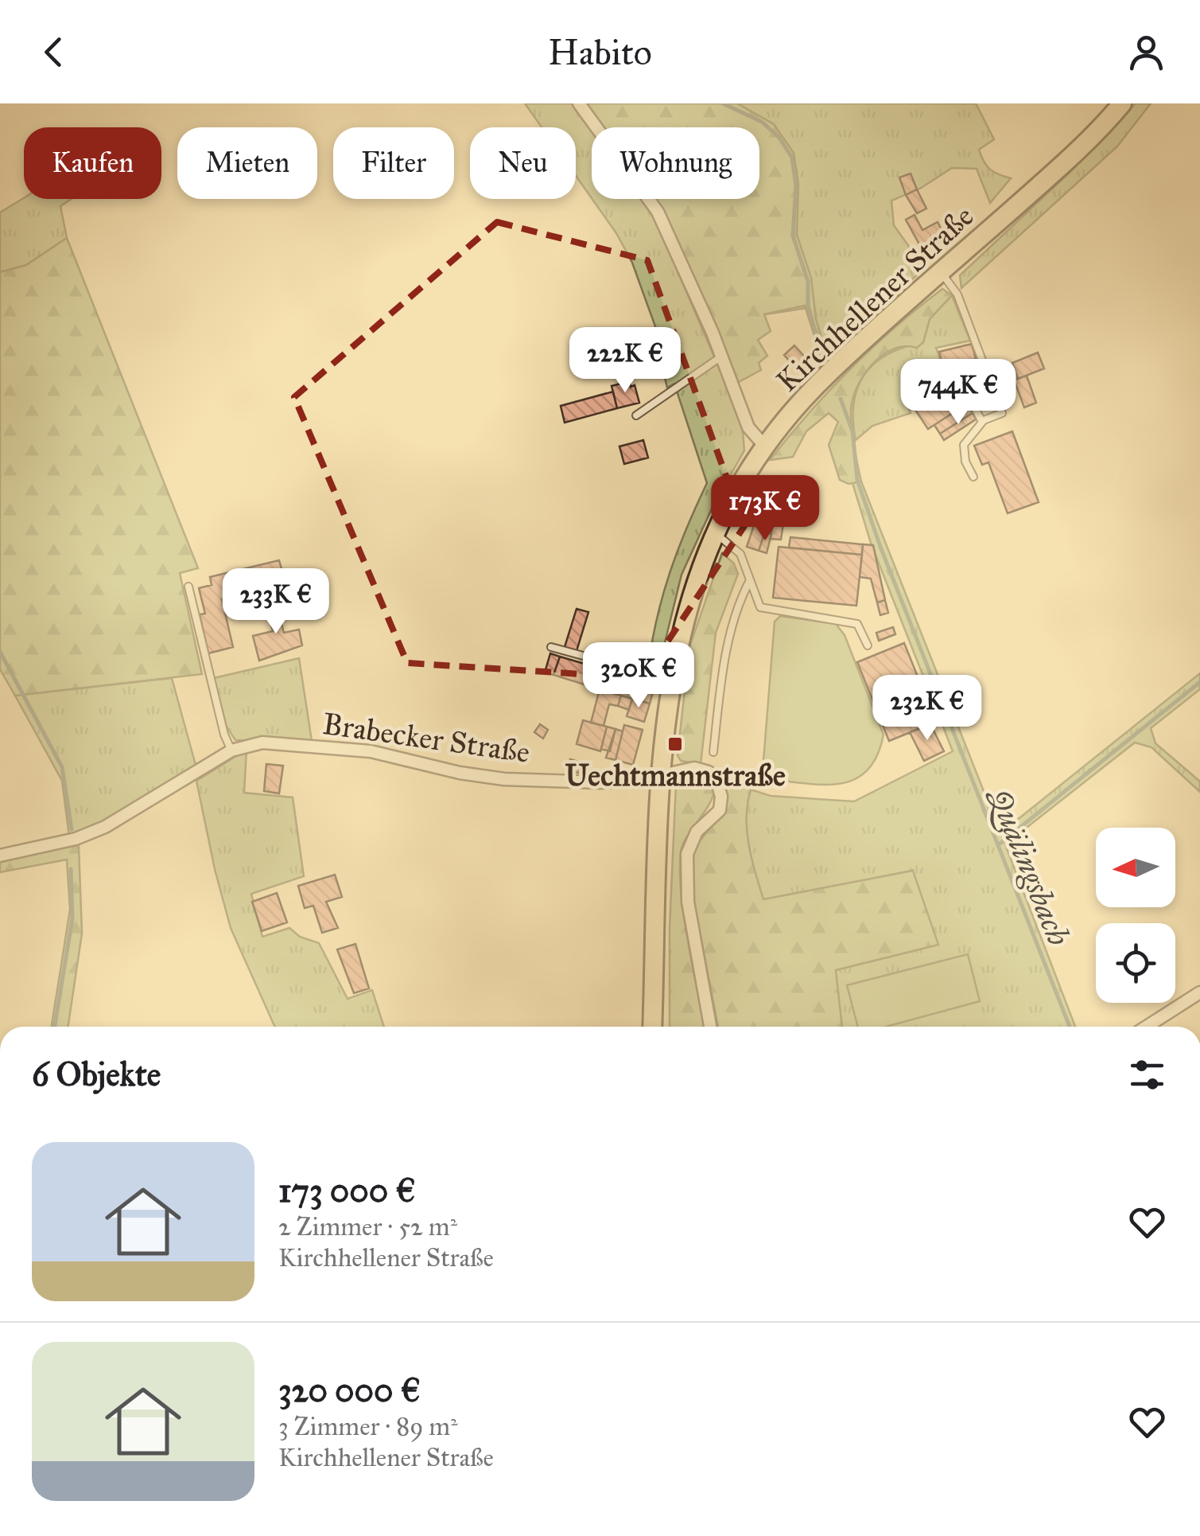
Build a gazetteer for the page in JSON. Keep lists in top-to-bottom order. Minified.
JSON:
{"streets":{"main road":["Kirchhellener Straße"],"street":["Brabecker Straße"]},"crossings":[["Kirchhellener Straße","Brabecker Straße"]],"water":["Quälingsbach"],"places":{"transit":["Uechtmannstraße"]},"north":"left","page":{"header":"Habito","chip":["Kaufen","Mieten","Filter","Neu","Wohnung"],"price":["222K €","744K €","173K €","233K €","320K €","232K €"],"heading":"6 Objekte","list":[{"name":"173 000 €","note":"2 Zimmer · 52 m² · Kirchhellener Straße"},{"name":"320 000 €","note":"3 Zimmer · 89 m² · Kirchhellener Straße"}]}}
